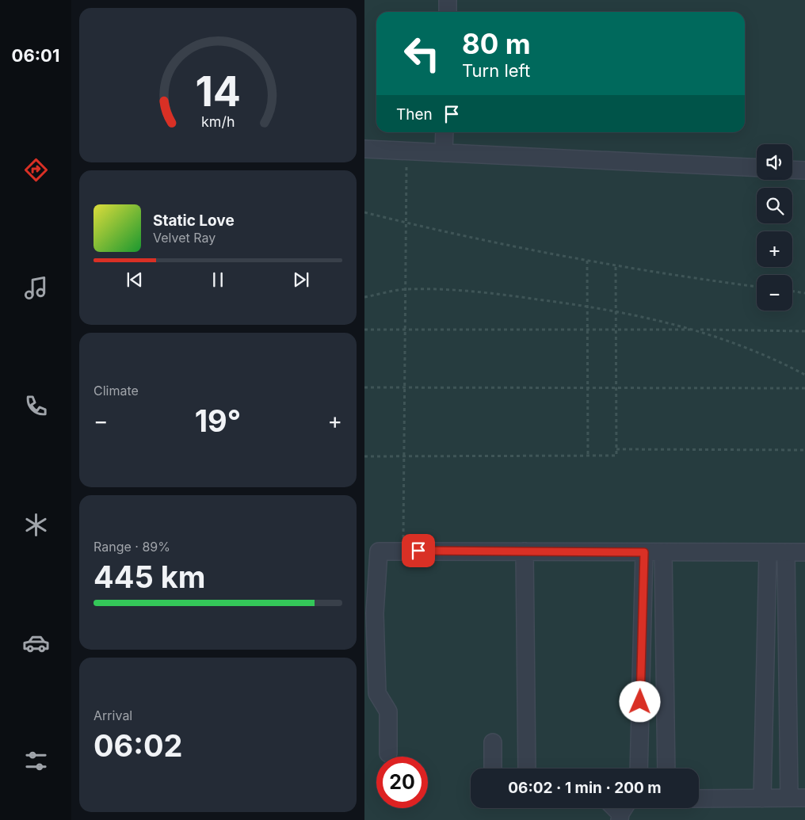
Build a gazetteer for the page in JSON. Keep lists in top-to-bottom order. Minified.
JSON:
{"page":{"tabs":"06:01","turn":["80 m","Turn left"],"then":"Then","map_buttons":["+","−"],"song":["Static Love","Velvet Ray"],"tile":["Climate",["Range · 89%","445 km"],["Arrival","06:02"]],"heat":["−","19°","+"],"limit":"20","trip":"06:02 · 1 min · 200 m","gauge":["14","km/h"]}}
